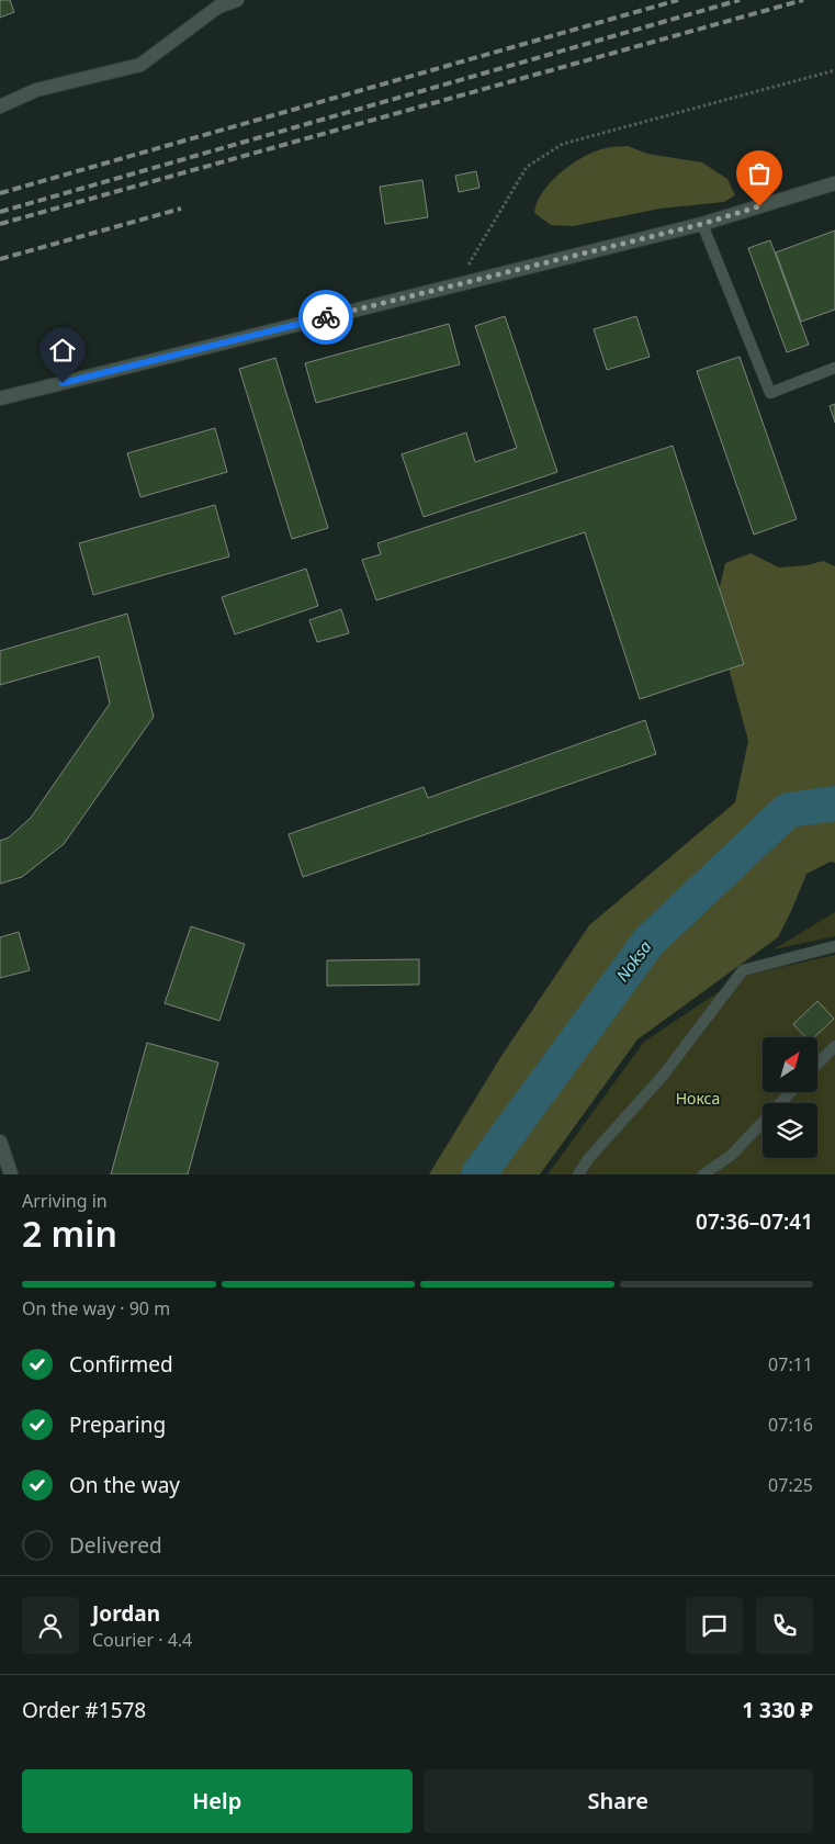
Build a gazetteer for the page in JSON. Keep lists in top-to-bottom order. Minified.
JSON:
{"water":["Noksa"],"parks":["Нокса"],"north":"top right","page":{"heading":["2 min","Arriving in","07:36–07:41"],"panel":["Jordan","Courier · 4.4","Order #1578","1 330 ₽"],"bar":"On the way · 90 m","list":[["Confirmed","07:11"],["Preparing","07:16"],["On the way","07:25"],"Delivered"],"buttons":["Help","Share"]}}
